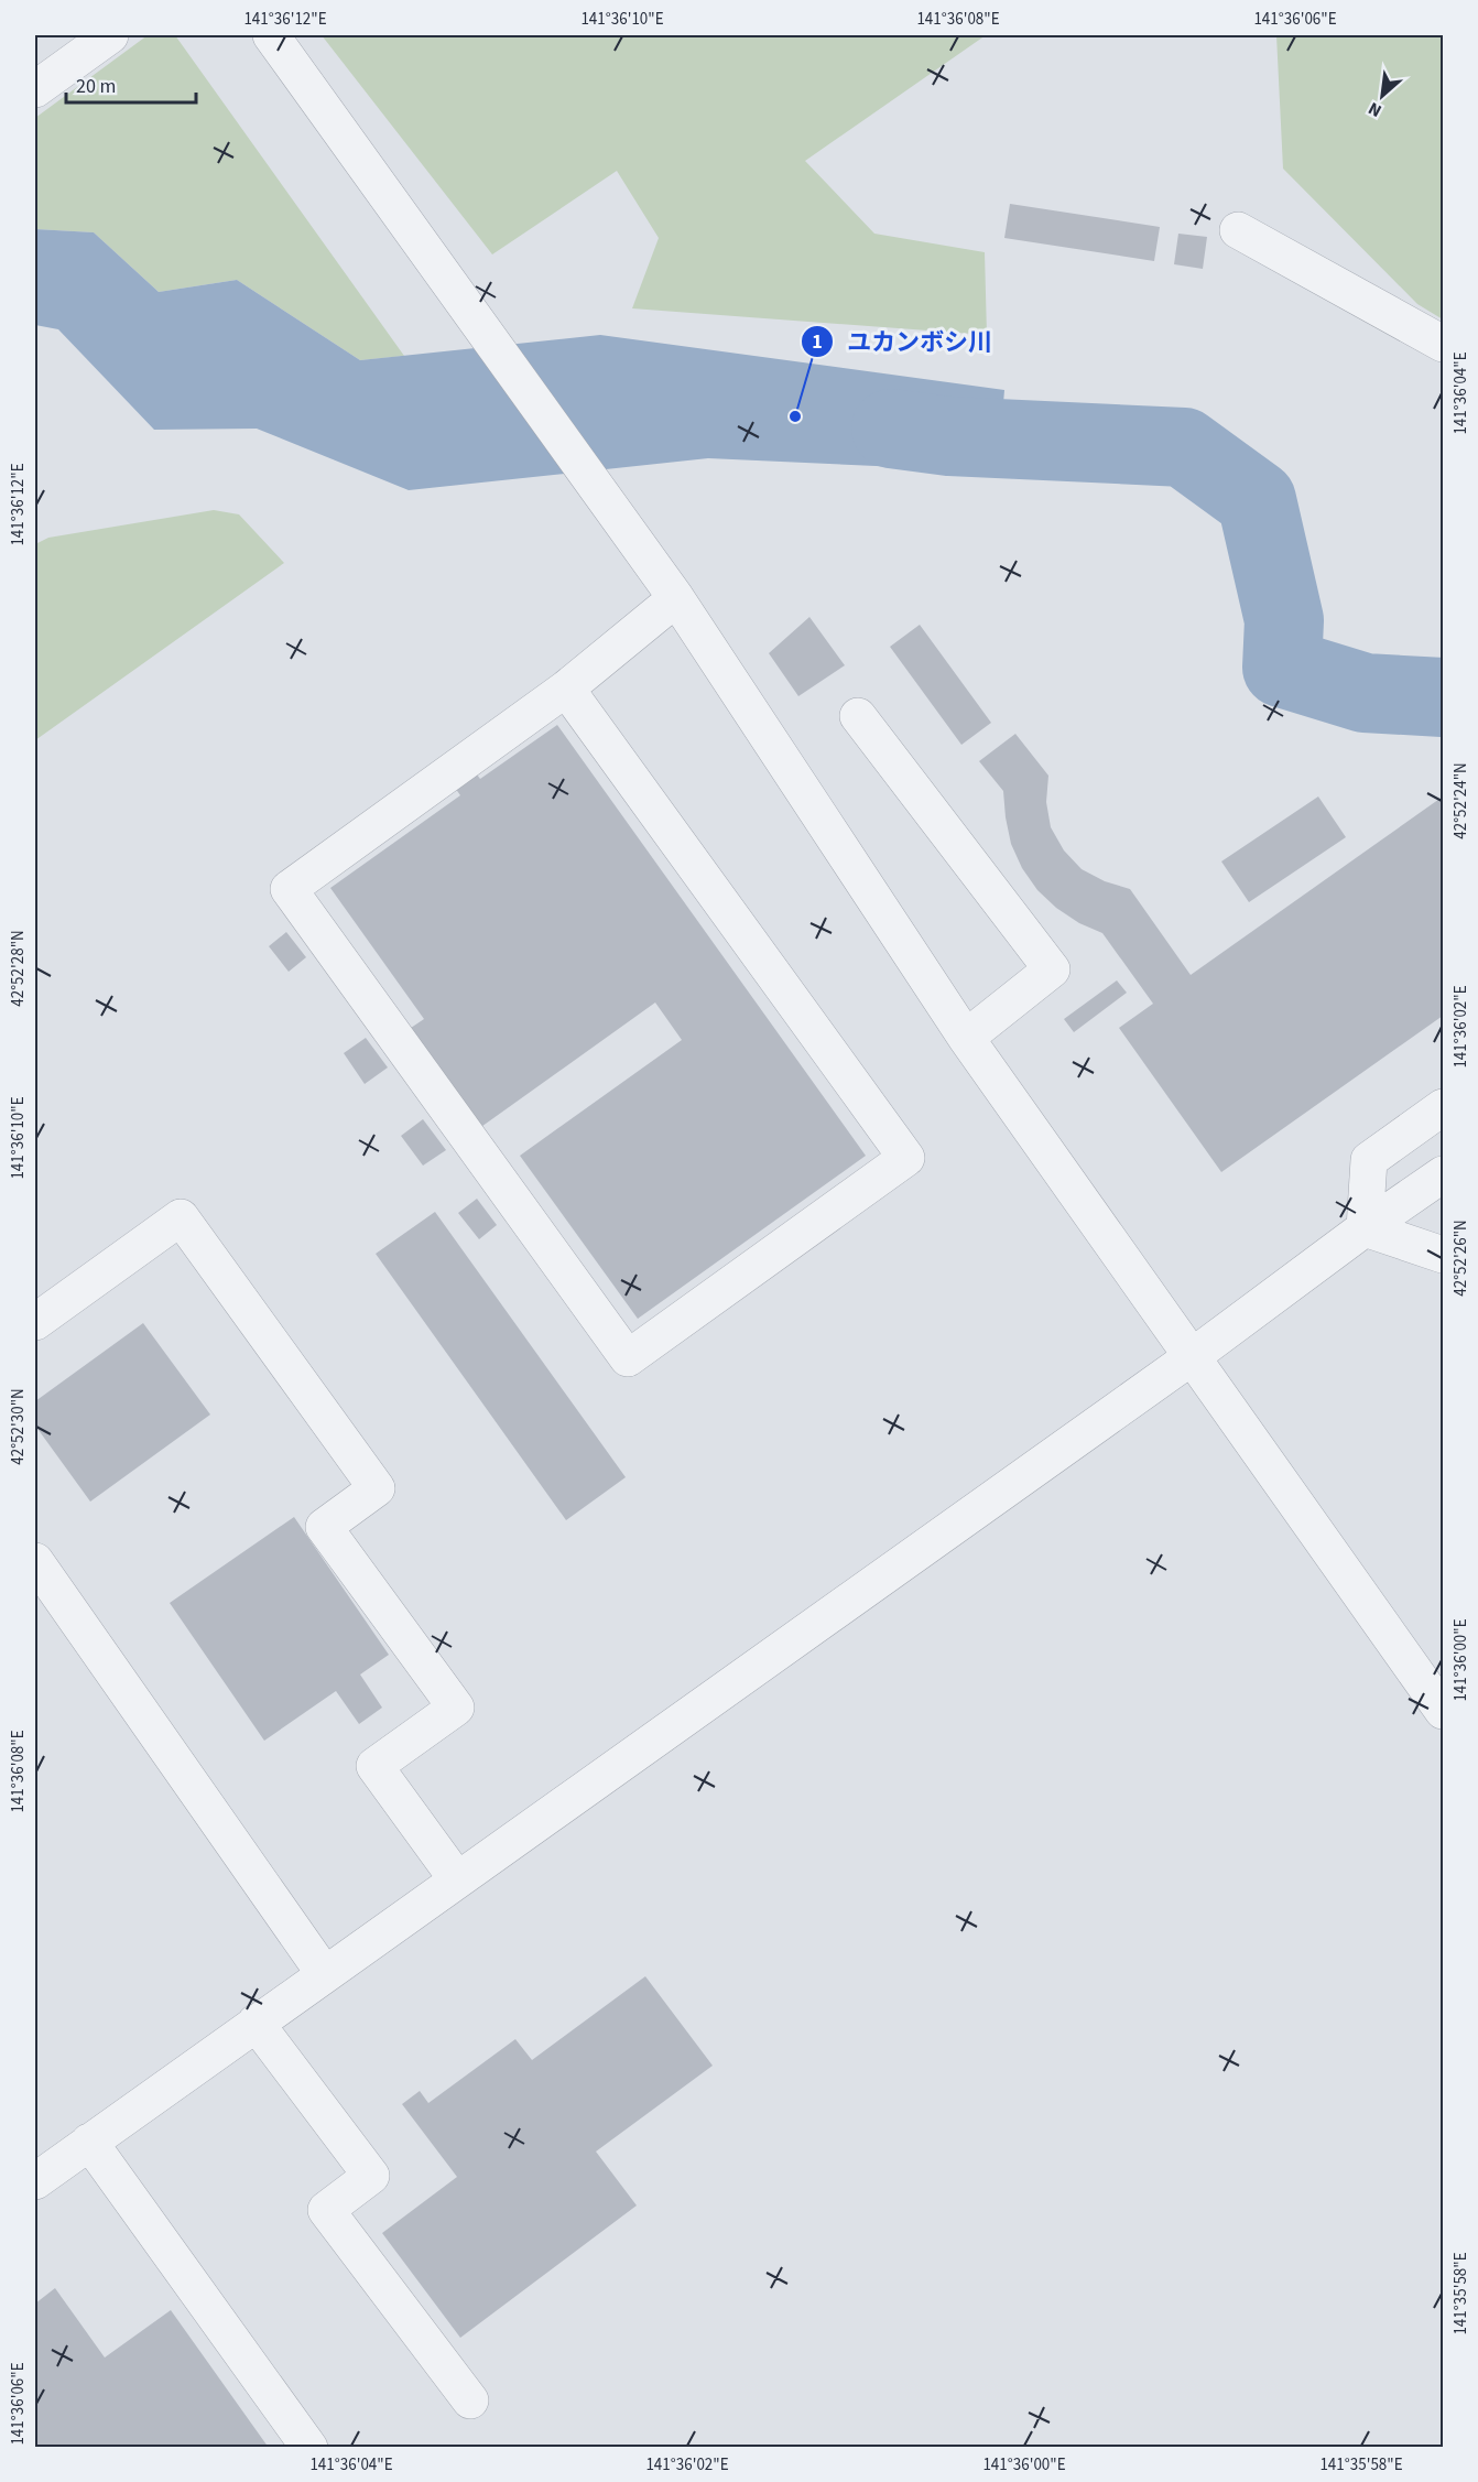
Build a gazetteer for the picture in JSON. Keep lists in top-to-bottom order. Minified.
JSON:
{"places":["ユカンボシ川"],"scale_bar":"20 m","north":"bottom left","coordinates":["141°36'12\"E","141°36'10\"E","141°36'08\"E","141°36'06\"E","141°36'04\"E","42°52'24\"N","42°52'28\"N","141°36'02\"E","42°52'26\"N","42°52'30\"N","141°36'00\"E","141°35'58\"E"]}
